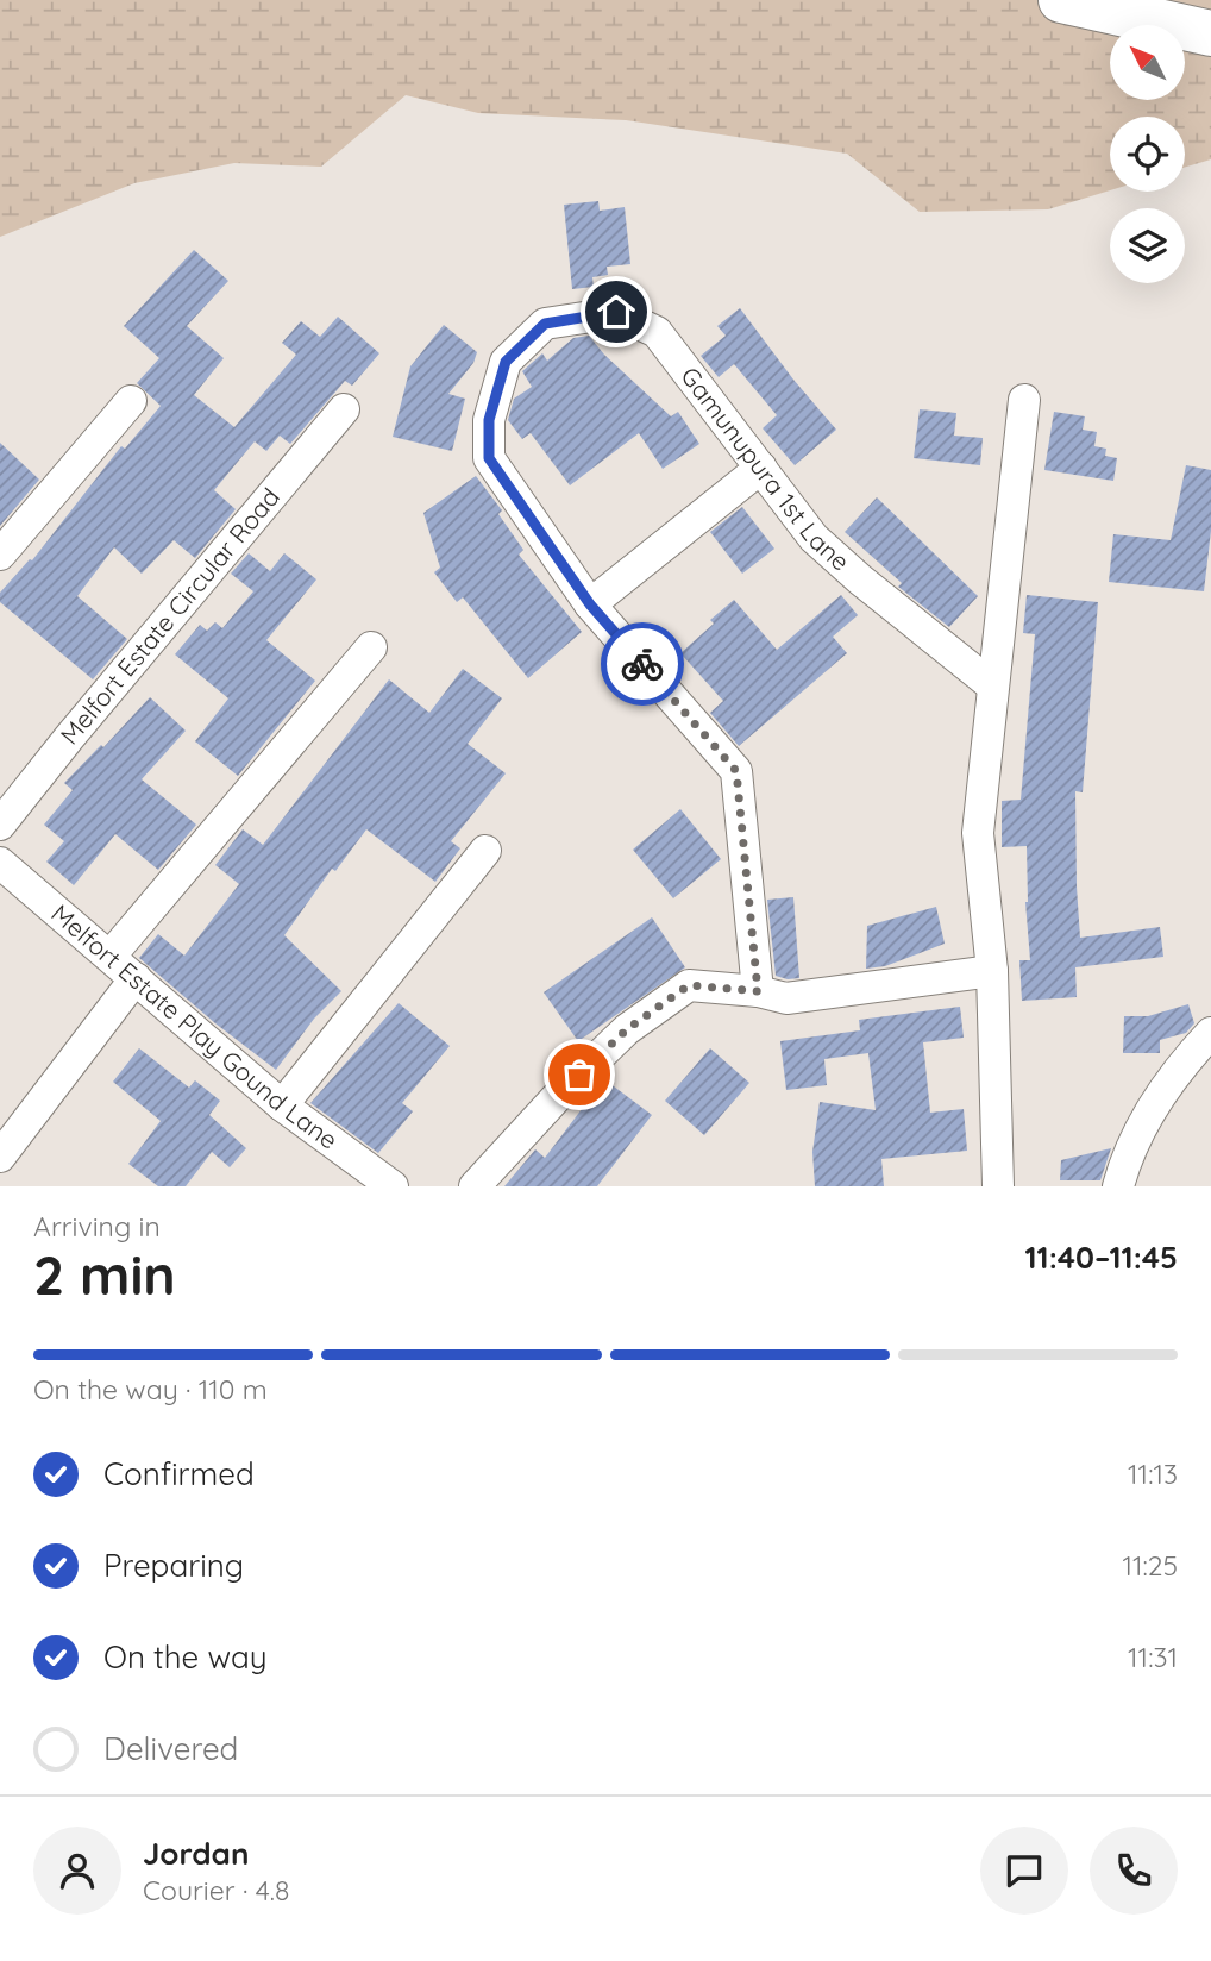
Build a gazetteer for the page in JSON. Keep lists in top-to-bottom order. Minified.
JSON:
{"streets":{"street":["Gamunupura 1st Lane","Melfort Estate Circular Road","Melfort Estate Play Gound Lane"]},"north":"top left","page":{"heading":["2 min","Arriving in","11:40–11:45"],"panel":["Jordan","Courier · 4.8"],"bar":"On the way · 110 m","list":[["Confirmed","11:13"],["Preparing","11:25"],["On the way","11:31"],"Delivered"]}}
